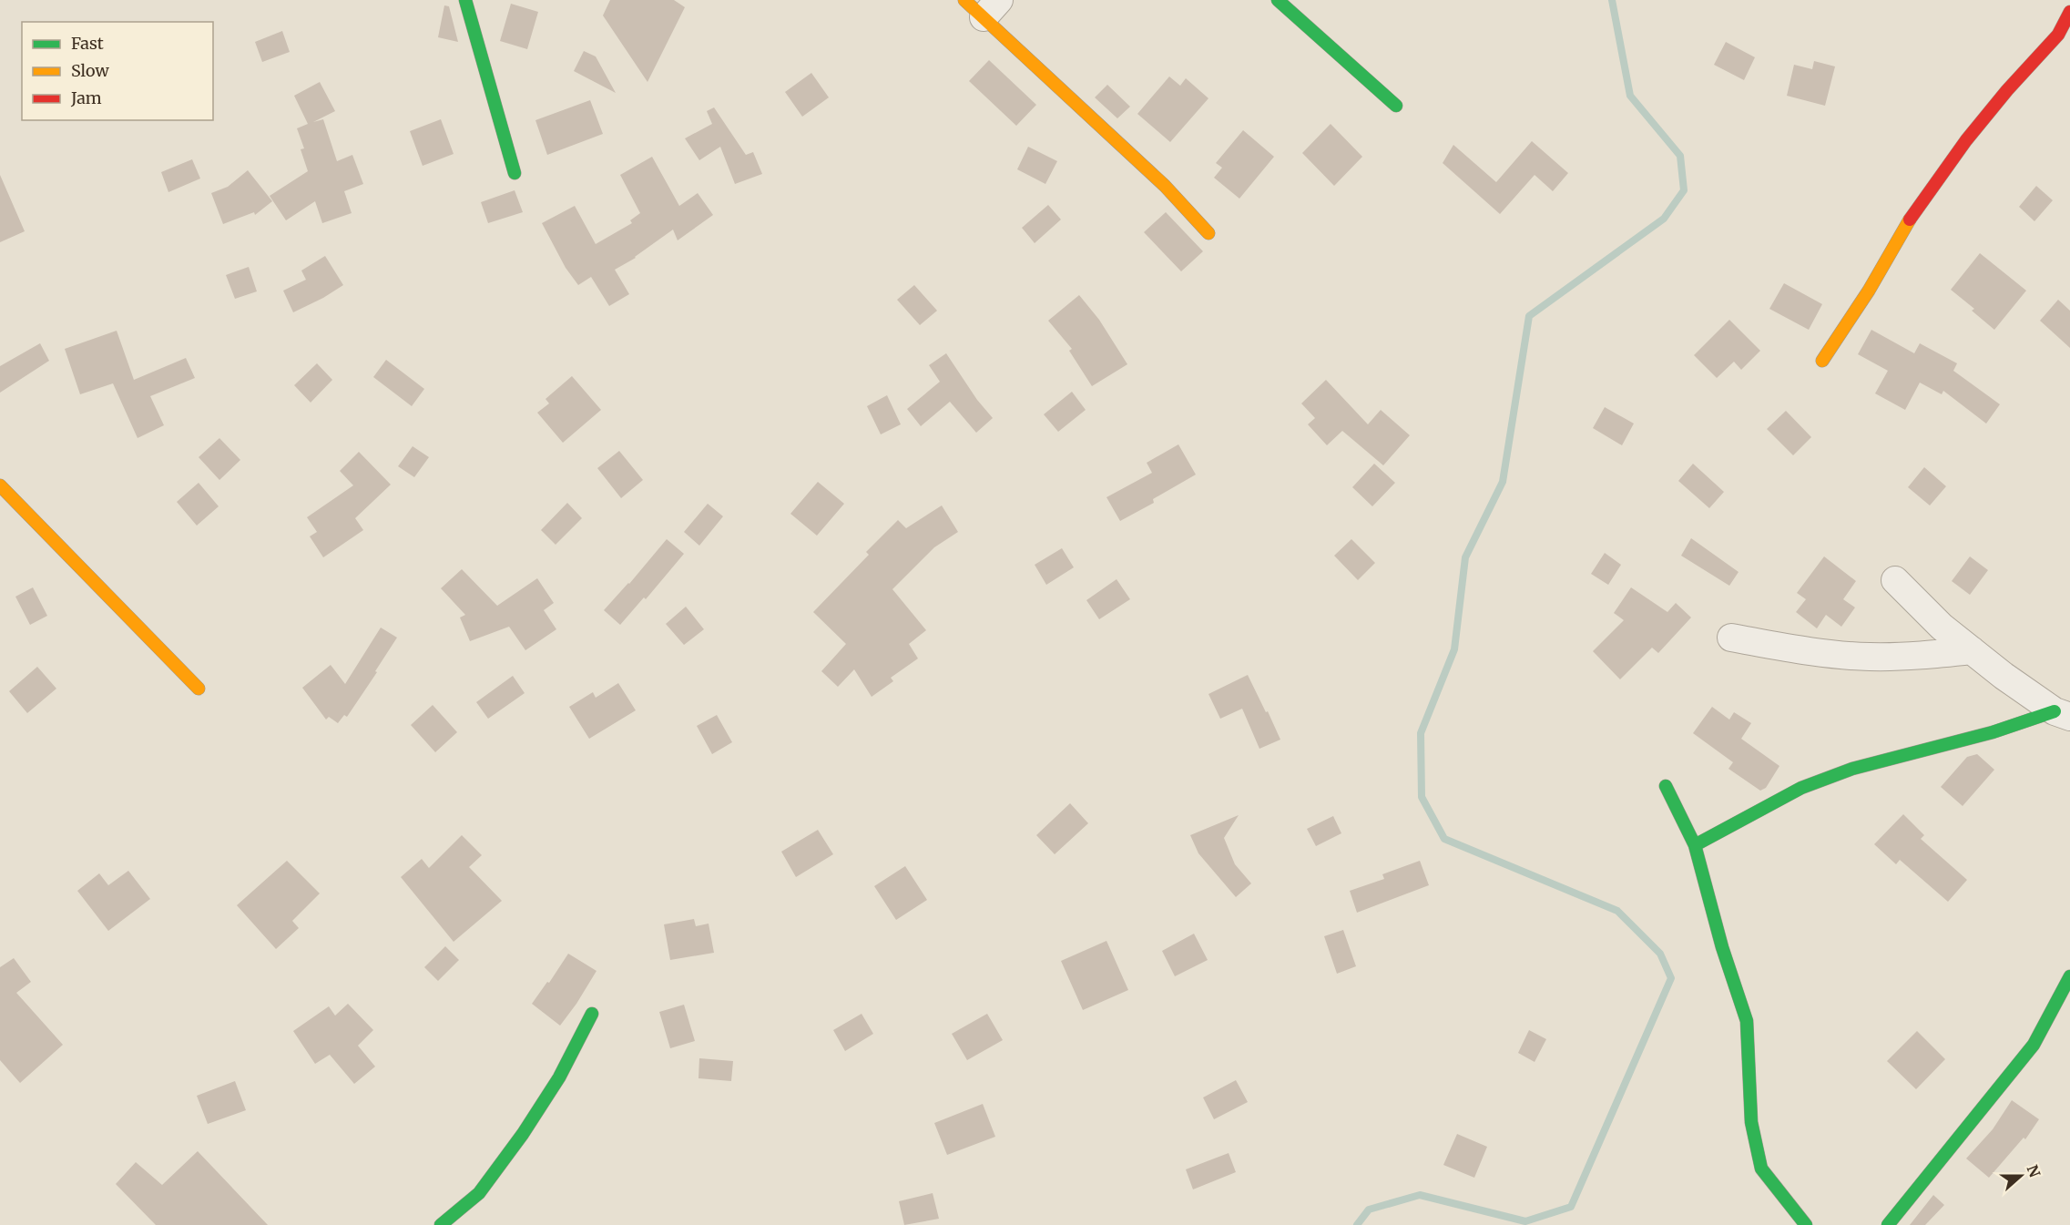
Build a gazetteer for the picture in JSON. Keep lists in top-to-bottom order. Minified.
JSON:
{"legend":["Fast","Slow","Jam"],"north":"right"}
